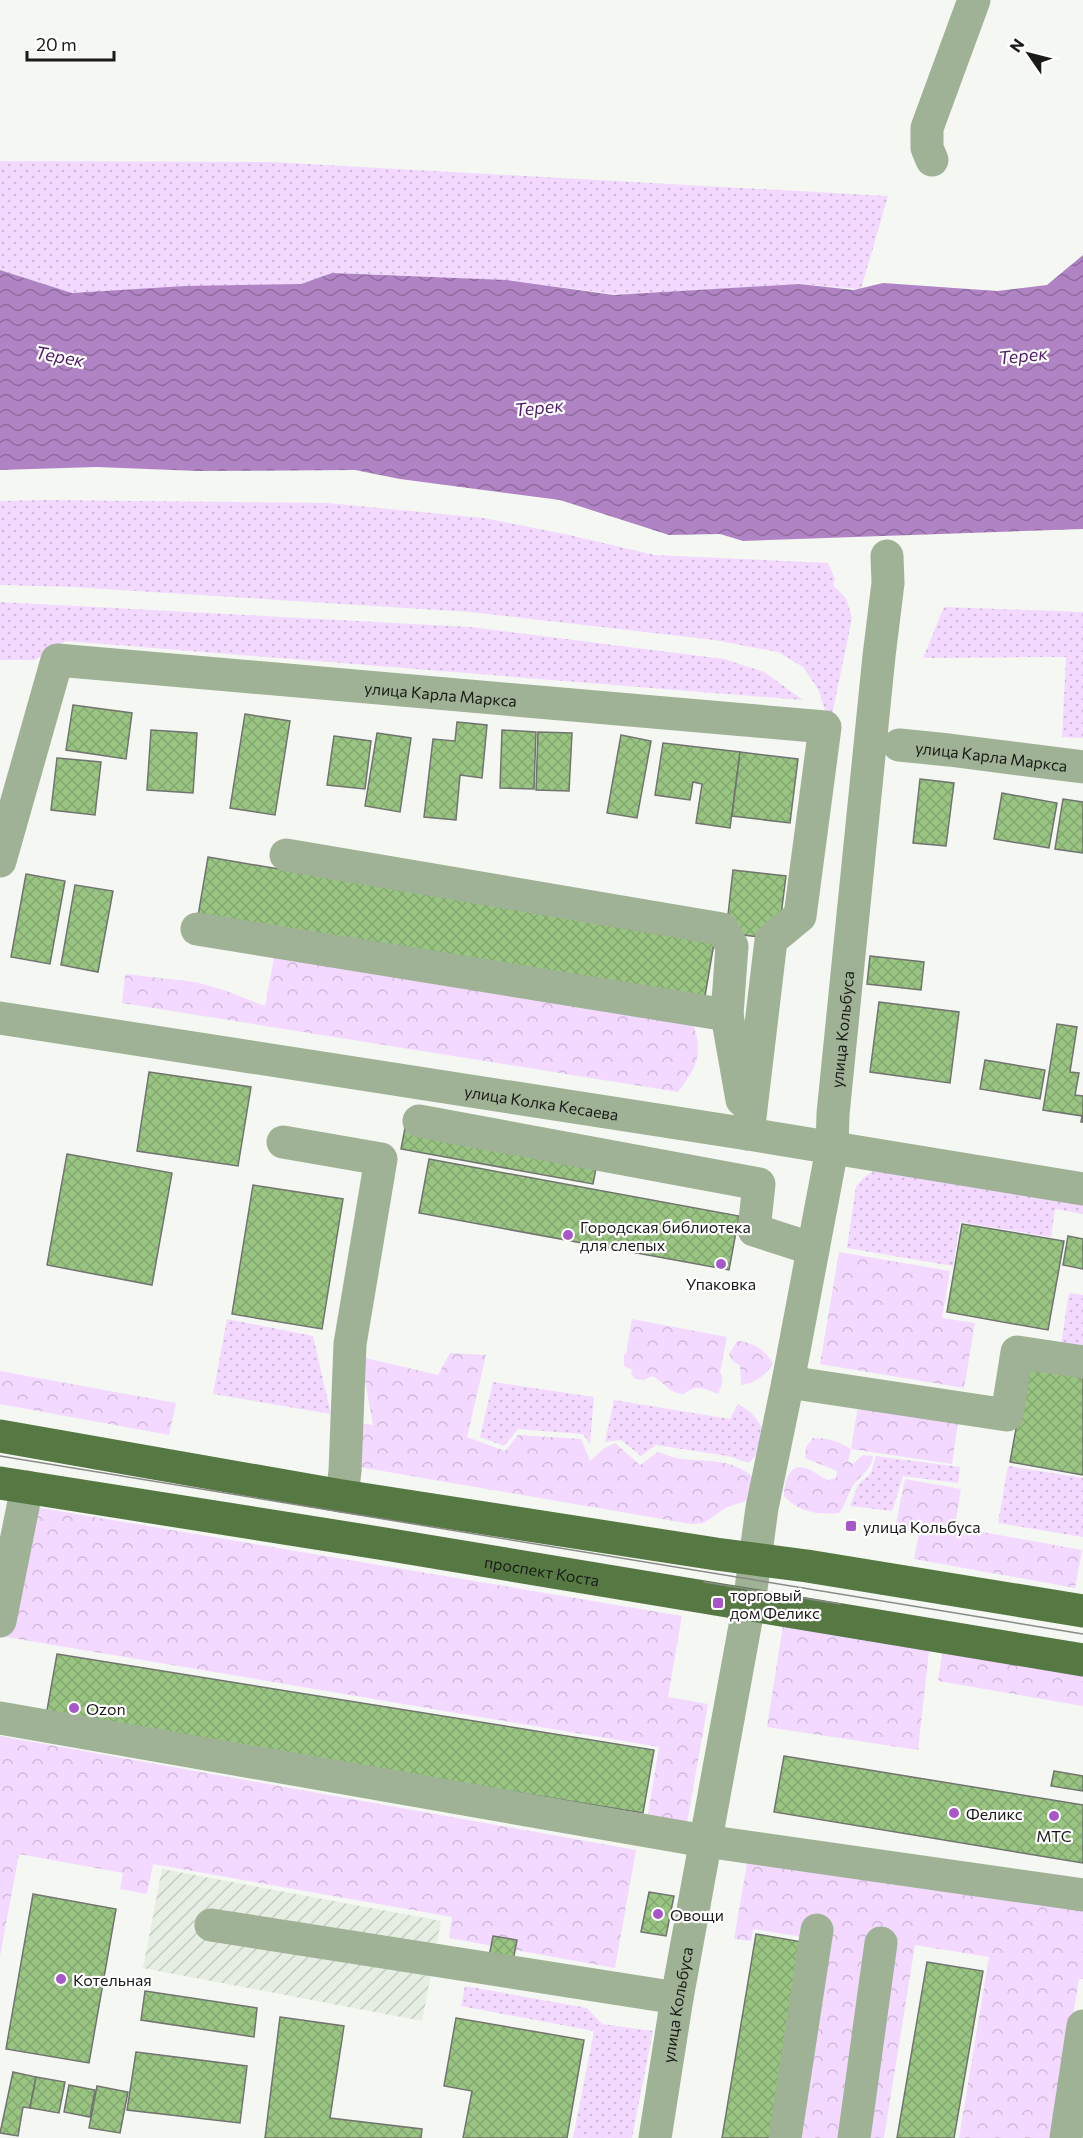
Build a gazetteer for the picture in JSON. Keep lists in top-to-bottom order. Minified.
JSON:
{"streets":{"main road":["проспект Коста"],"street":["улица Карла Маркса","улица Кольбуса","улица Колка Кесаева"]},"crossings":[["улица Карла Маркса","улица Колка Кесаева"],["улица Кольбуса","улица Колка Кесаева"],["улица Кольбуса","проспект Коста"]],"water":["Терек"],"places":{"other":["Городская библиотека для слепых","Упаковка","Ozon","Феликс","МТС","Овощи","Котельная"],"transit":["улица Кольбуса","торговый дом Феликс"]},"scale_bar":"20 m","north":"top left"}
